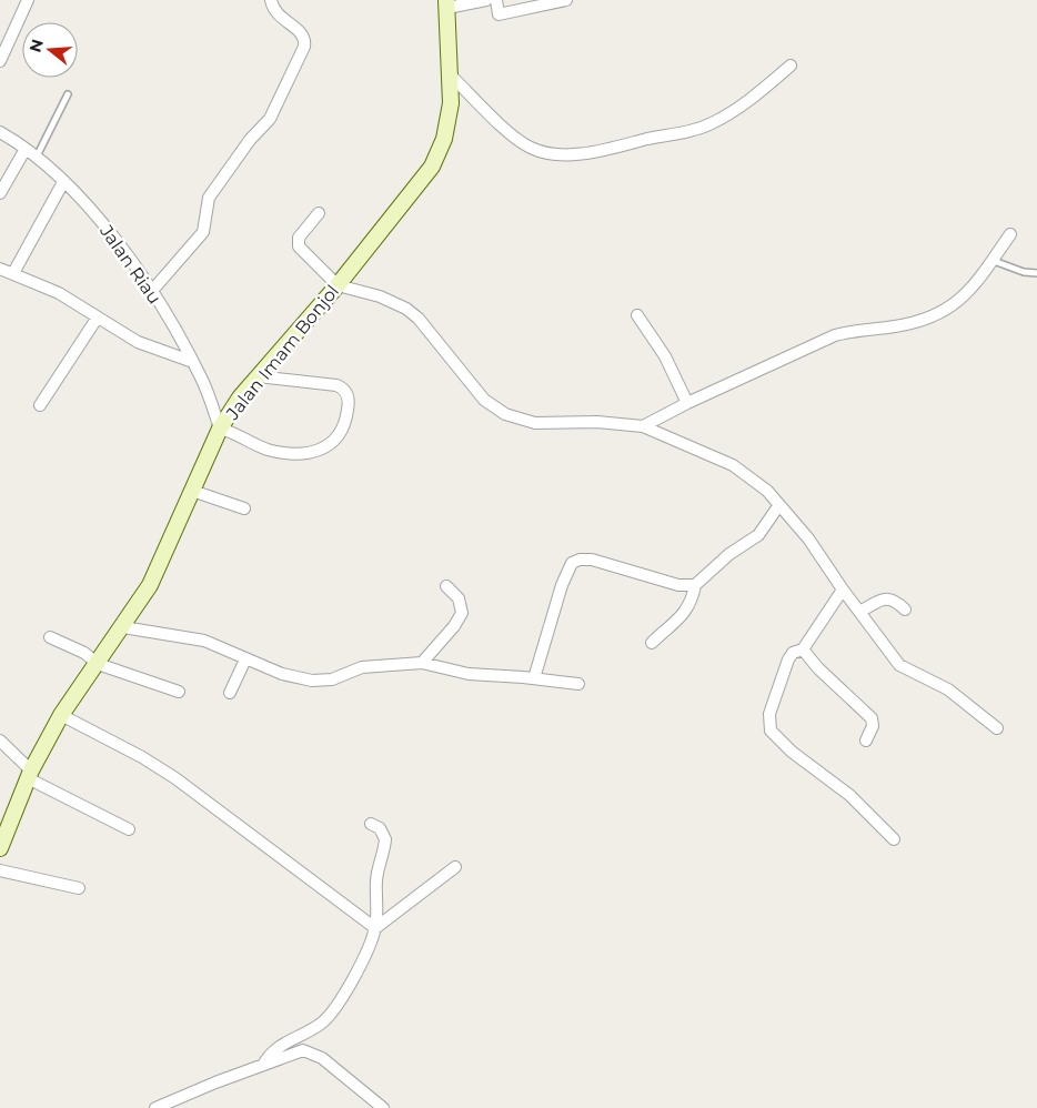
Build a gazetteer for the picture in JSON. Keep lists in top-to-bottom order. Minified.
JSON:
{"streets":{"main road":["Jalan Imam Bonjol"],"street":["Jalan Riau"]},"crossings":[["Jalan Riau","Jalan Imam Bonjol"]],"north":"left"}
